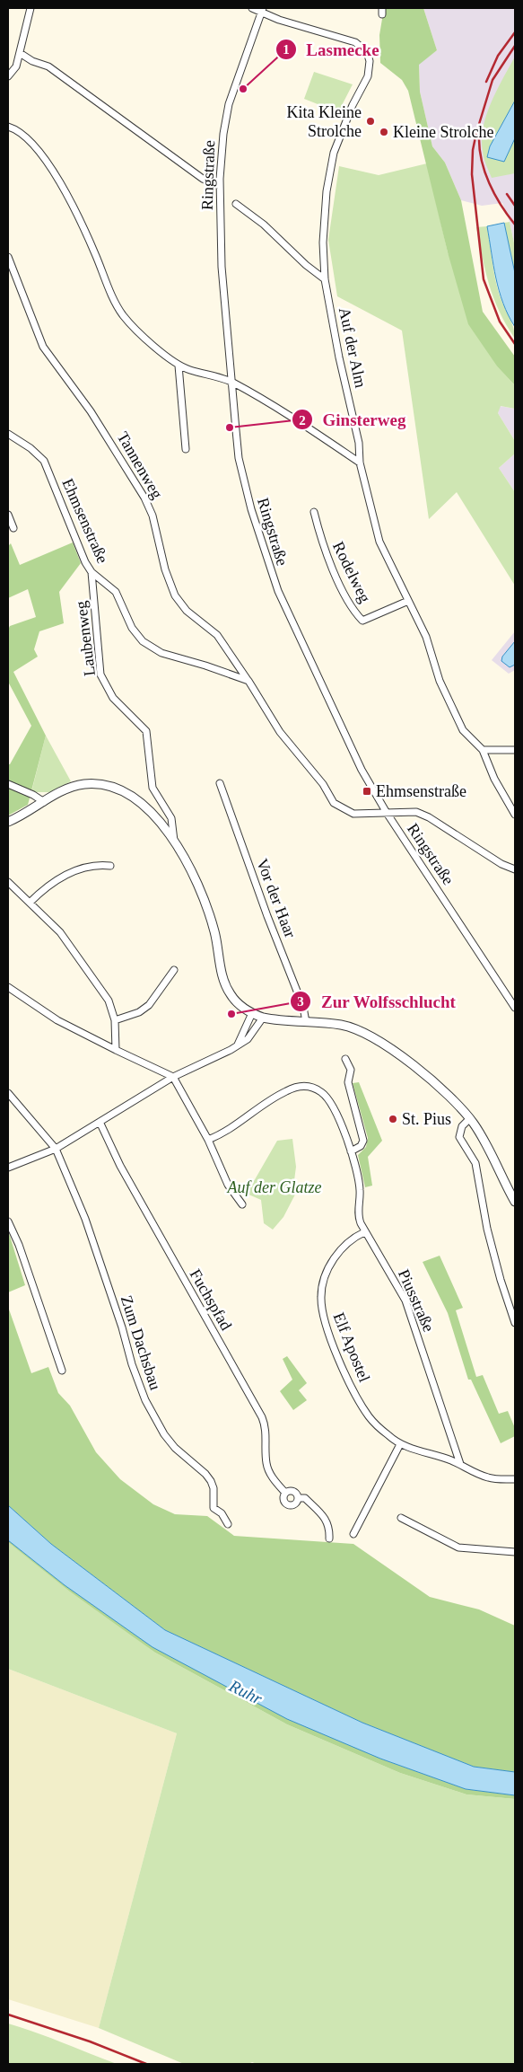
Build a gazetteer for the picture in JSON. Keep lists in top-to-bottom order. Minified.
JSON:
{"streets":{"street":["Ringstraße","Auf der Alm","Tannenweg","Ehmsenstraße","Rodelweg","Laubenweg","Vor der Haar","Fuchspfad","Piusstraße","Zum Dachsbau","Elf Apostel"]},"crossings":[["Ringstraße","Auf der Alm"],["Auf der Alm","Rodelweg"],["Tannenweg","Ehmsenstraße"],["Ehmsenstraße","Laubenweg"],["Piusstraße","Elf Apostel"]],"water":["Ruhr"],"parks":["Auf der Glatze"],"places":{"other":["Lasmecke","Kita Kleine Strolche","Kleine Strolche","Ginsterweg","Zur Wolfsschlucht","St. Pius"],"transit":["Ehmsenstraße"]}}
